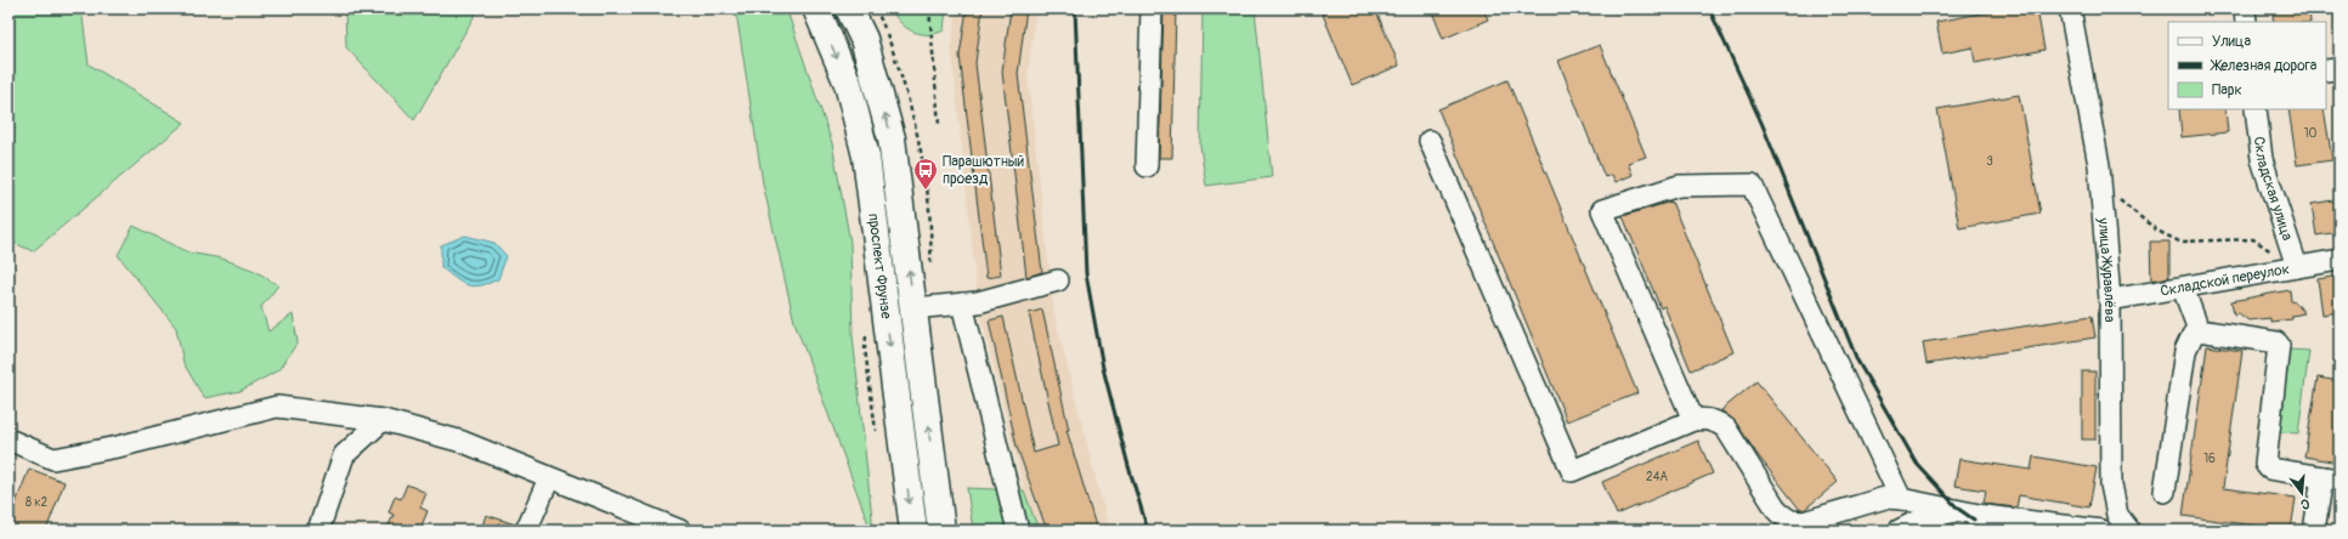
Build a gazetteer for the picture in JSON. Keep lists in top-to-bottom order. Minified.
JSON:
{"streets":{"main road":["проспект Фрунзе"],"street":["Складская улица","улица Журавлёва","Складской переулок"]},"crossings":[["Складская улица","Складской переулок"],["улица Журавлёва","Складской переулок"]],"places":{"bus stop":["Парашютный проезд"]},"house_numbers":["10","3","16","24А","8 к2"],"legend":["Улица","Железная дорога","Парк"],"north":"bottom"}
